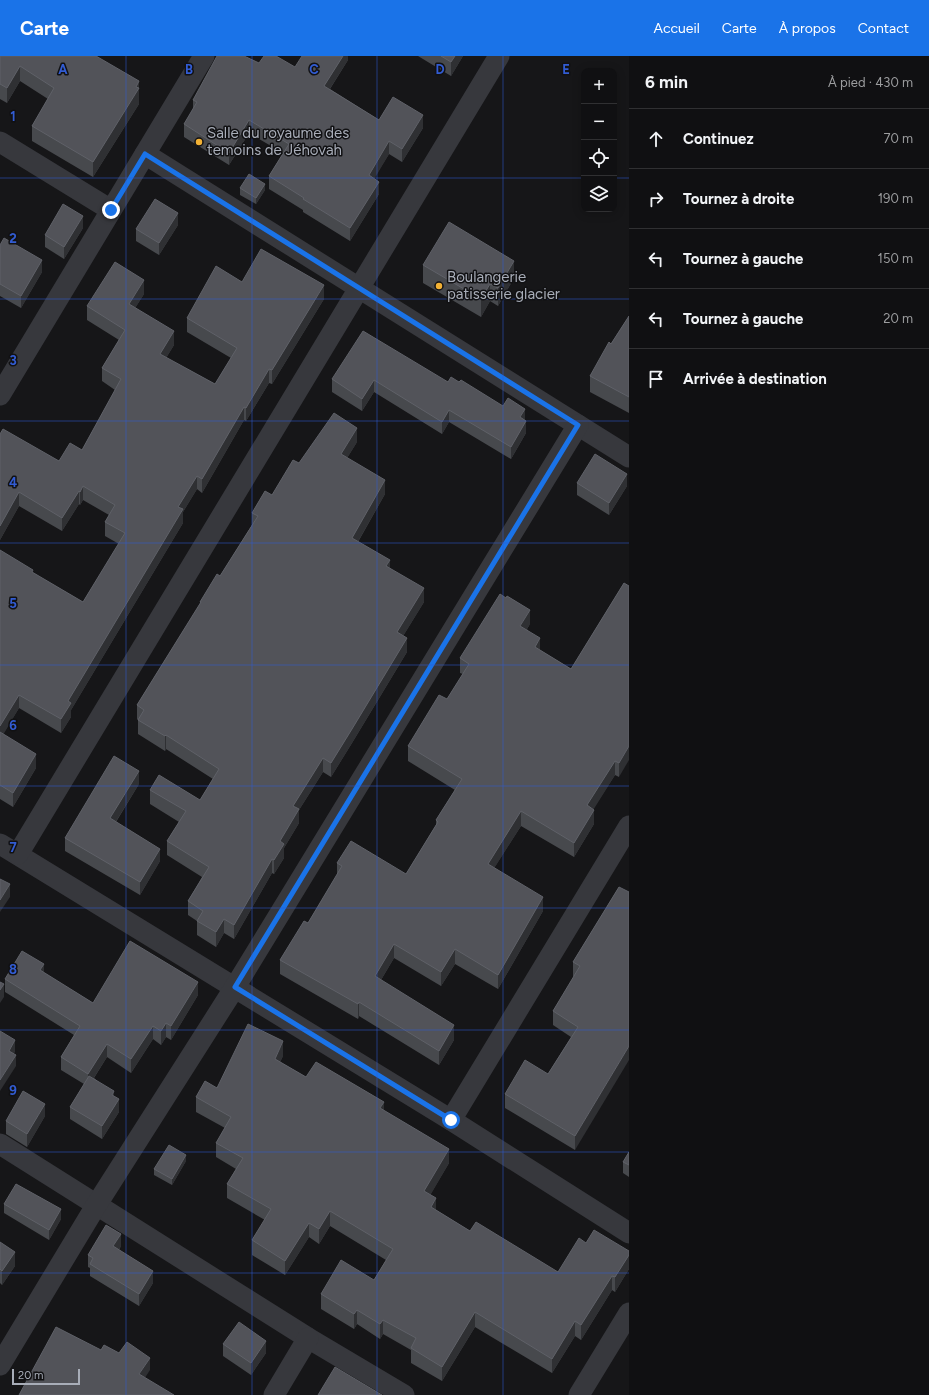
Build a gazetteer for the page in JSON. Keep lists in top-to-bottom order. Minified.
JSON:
{"places":["Salle du royaume des temoins de Jéhovah","Boulangerie patisserie glacier"],"scale_bar":"20 m","page":{"header":"Carte","nav":["Accueil","Carte","À propos","Contact"],"heading":["6 min","À pied · 430 m"],"map_buttons":["+","−"],"list":[["Continuez","70 m"],["Tournez à droite","190 m"],["Tournez à gauche","150 m"],["Tournez à gauche","20 m"],"Arrivée à destination"],"scale":"20 m"},"grid":{"columns":["A","B","C","D","E"],"rows":["1","2","3","4","5","6","7","8","9"]}}
